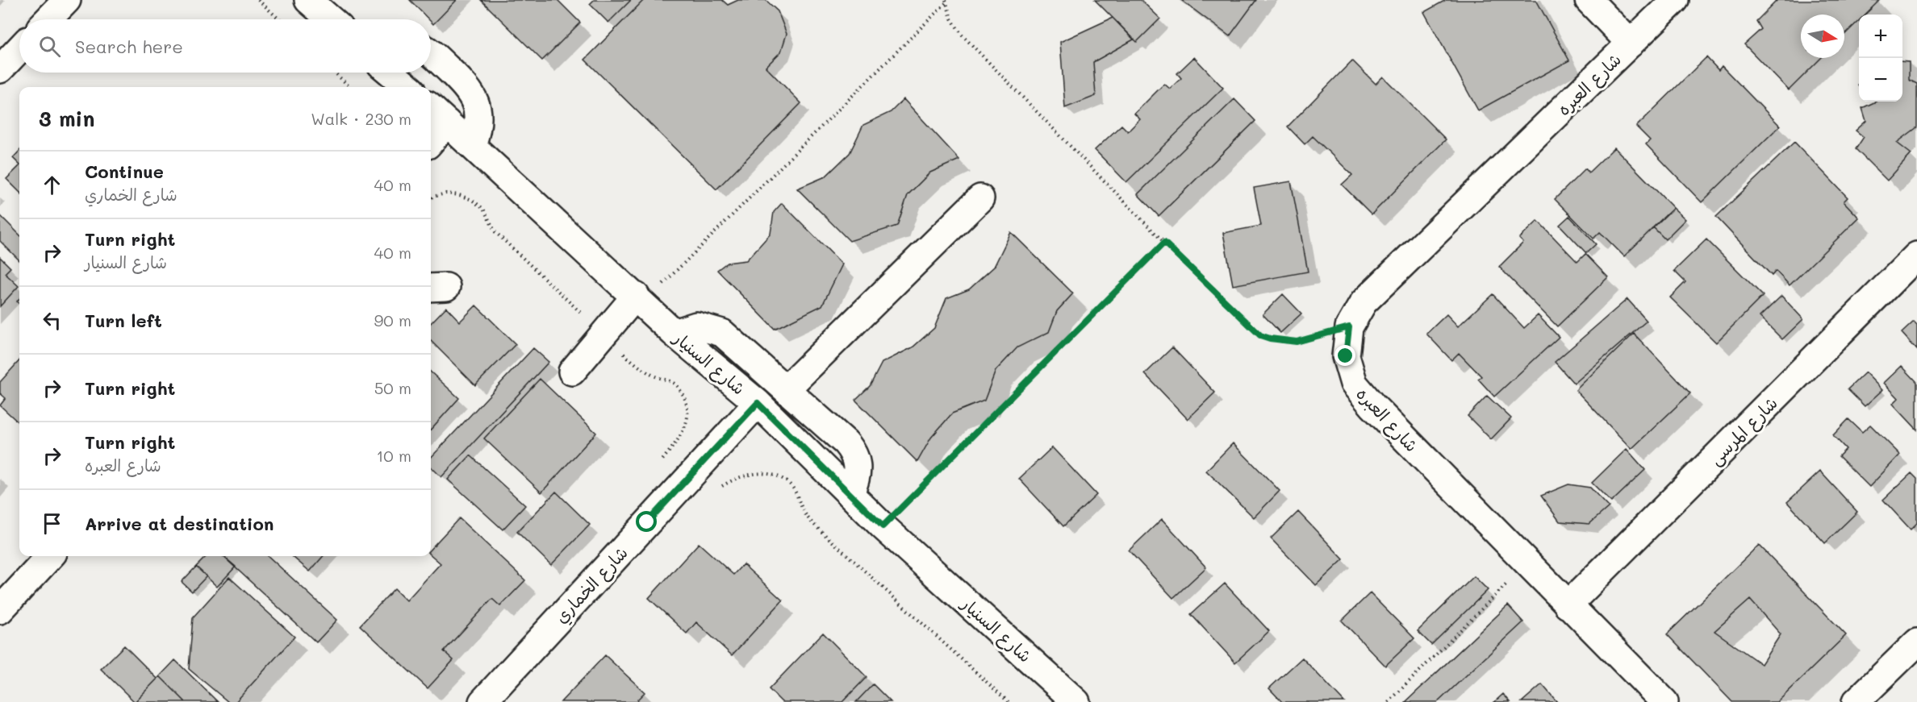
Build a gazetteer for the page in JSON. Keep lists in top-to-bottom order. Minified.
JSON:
{"streets":{"street":["شارع العبره","شارع السنيار","شارع المرسى","شارع الخماري"]},"crossings":[["شارع العبره","شارع المرسى"],["شارع السنيار","شارع الخماري"]],"north":"right","page":{"map_buttons":["+","−"],"search":"Search here","heading":["3 min","Walk · 230 m"],"list":[["Continue","شارع الخماري","40 m"],["Turn right","شارع السنيار","40 m"],["Turn left","90 m"],["Turn right","50 m"],["Turn right","شارع العبره","10 m"],"Arrive at destination"]}}
